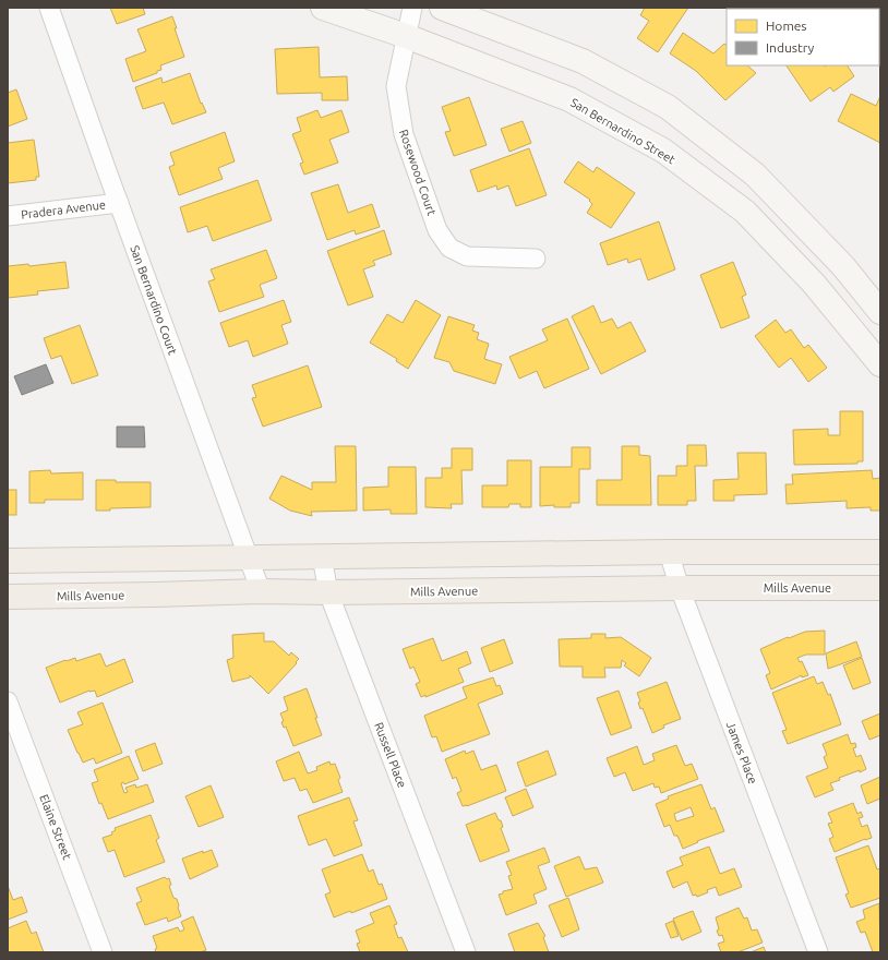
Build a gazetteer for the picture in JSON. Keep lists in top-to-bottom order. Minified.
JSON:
{"streets":{"main road":["San Bernardino Street","Mills Avenue"],"street":["Rosewood Court","Pradera Avenue","San Bernardino Court","James Place","Russell Place","Elaine Street"]},"crossings":[["San Bernardino Street","Rosewood Court"],["Pradera Avenue","San Bernardino Court"],["San Bernardino Court","Mills Avenue"],["Mills Avenue","James Place"],["Mills Avenue","Russell Place"]],"legend":["Homes","Industry"]}
